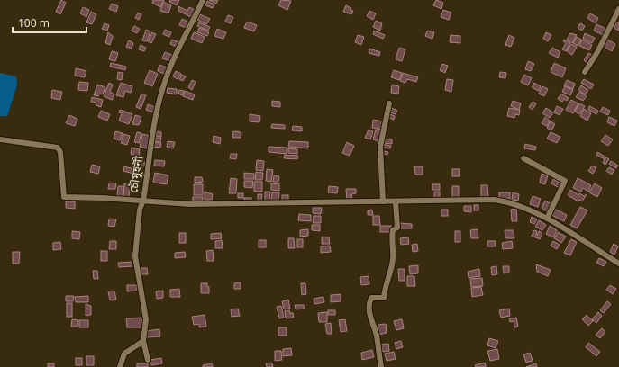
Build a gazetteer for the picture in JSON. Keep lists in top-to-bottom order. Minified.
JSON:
{"streets":{"street":["চৌমুহনী"]},"scale_bar":"100 m"}
